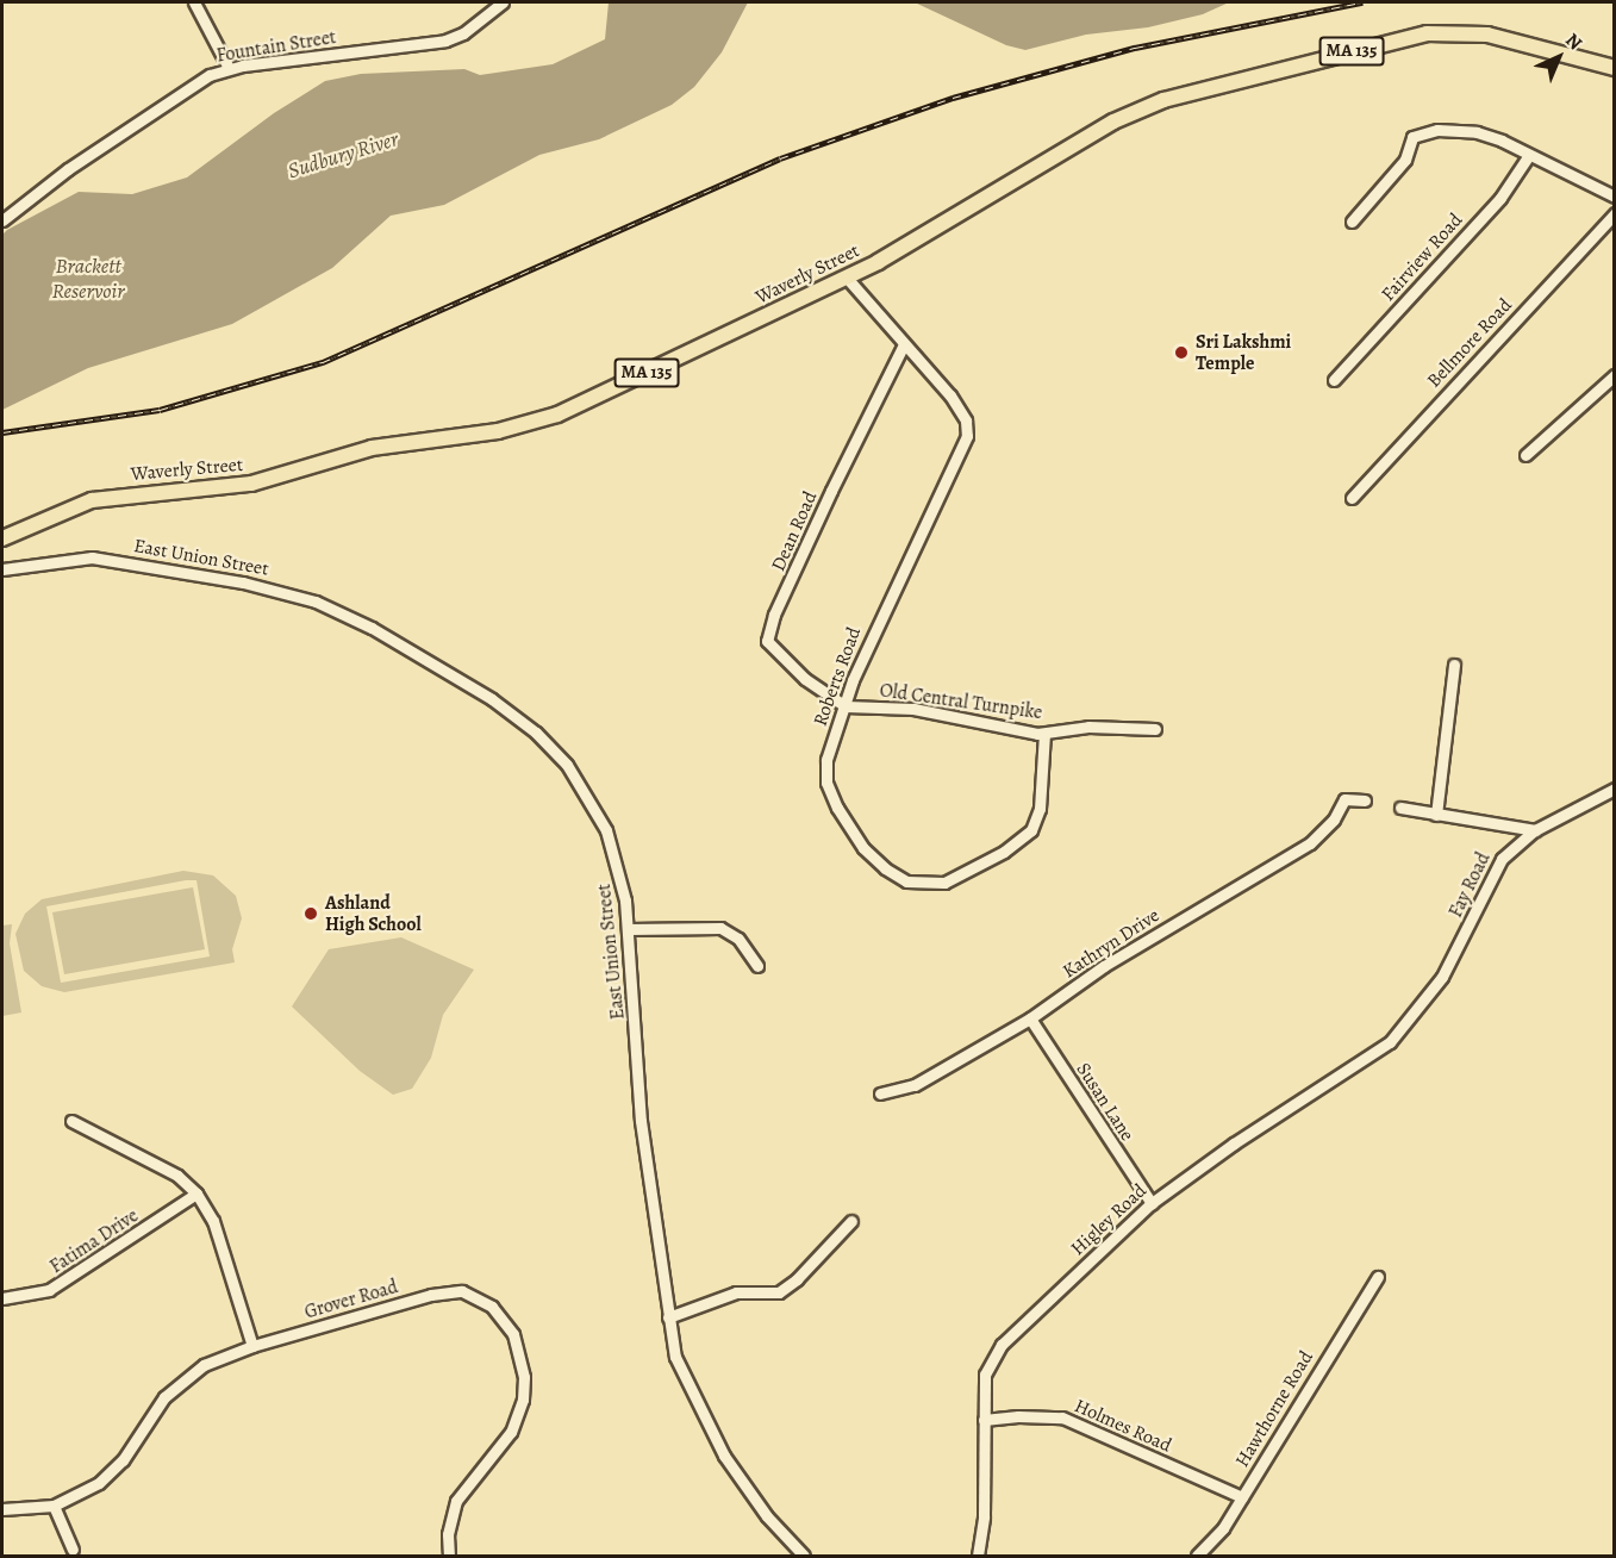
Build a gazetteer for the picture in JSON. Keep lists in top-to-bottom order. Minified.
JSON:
{"streets":{"main road":["MA 135","Waverly Street"],"street":["Fountain Street","Fairview Road","Bellmore Road","Dean Road","East Union Street","Roberts Road","Old Central Turnpike","Fay Road","Kathryn Drive","Susan Lane","Higley Road","Fatima Drive","Grover Road","Hawthorne Road","Holmes Road"]},"crossings":[["Waverly Street","Roberts Road"],["Dean Road","Roberts Road"],["Dean Road","Old Central Turnpike"],["Roberts Road","Old Central Turnpike"],["Fay Road","Higley Road"],["Kathryn Drive","Susan Lane"],["Susan Lane","Higley Road"],["Higley Road","Holmes Road"],["Hawthorne Road","Holmes Road"]],"water":["Sudbury River","Brackett Reservoir"],"places":["Sri Lakshmi Temple","Ashland High School"],"north":"top right"}
